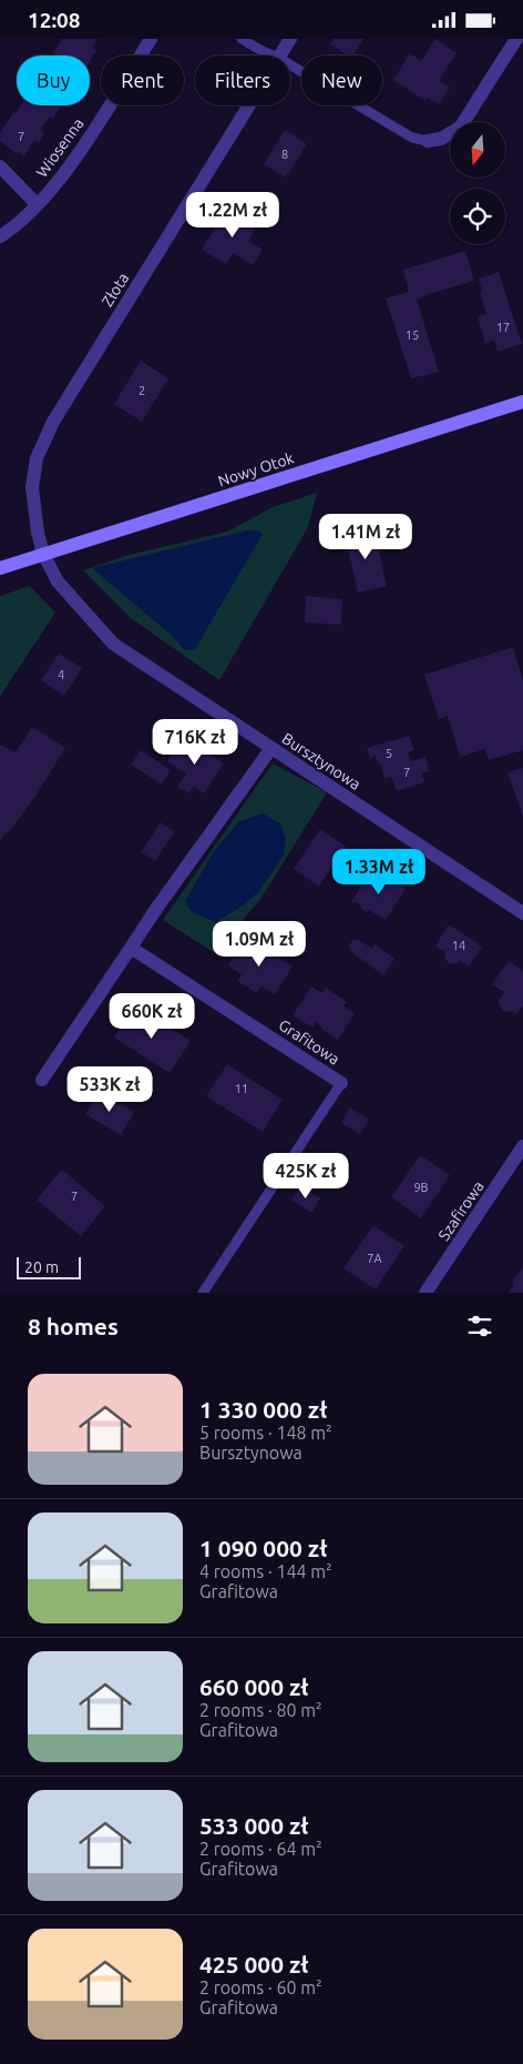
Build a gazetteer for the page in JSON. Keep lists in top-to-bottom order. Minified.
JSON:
{"streets":{"main road":["Nowy Otok"],"street":["Wiosenna","Złota","Bursztynowa","Grafitowa","Szafirowa"]},"crossings":[["Złota","Nowy Otok"],["Złota","Bursztynowa"],["Nowy Otok","Bursztynowa"]],"house_numbers":["7","8","17","15","2","4","5","7","14","11","9B","7","7A"],"scale_bar":"20 m","north":"bottom","page":{"status":"12:08","chip":["Buy","Rent","Filters","New"],"price":["1.22M zł","1.41M zł","716K zł","1.33M zł","1.09M zł","660K zł","533K zł","425K zł"],"scale":"20 m","heading":"8 homes","list":[{"name":"1 330 000 zł","note":"5 rooms · 148 m² · Bursztynowa"},{"name":"1 090 000 zł","note":"4 rooms · 144 m² · Grafitowa"},{"name":"660 000 zł","note":"2 rooms · 80 m² · Grafitowa"},{"name":"533 000 zł","note":"2 rooms · 64 m² · Grafitowa"},{"name":"425 000 zł","note":"2 rooms · 60 m² · Grafitowa"}]}}
